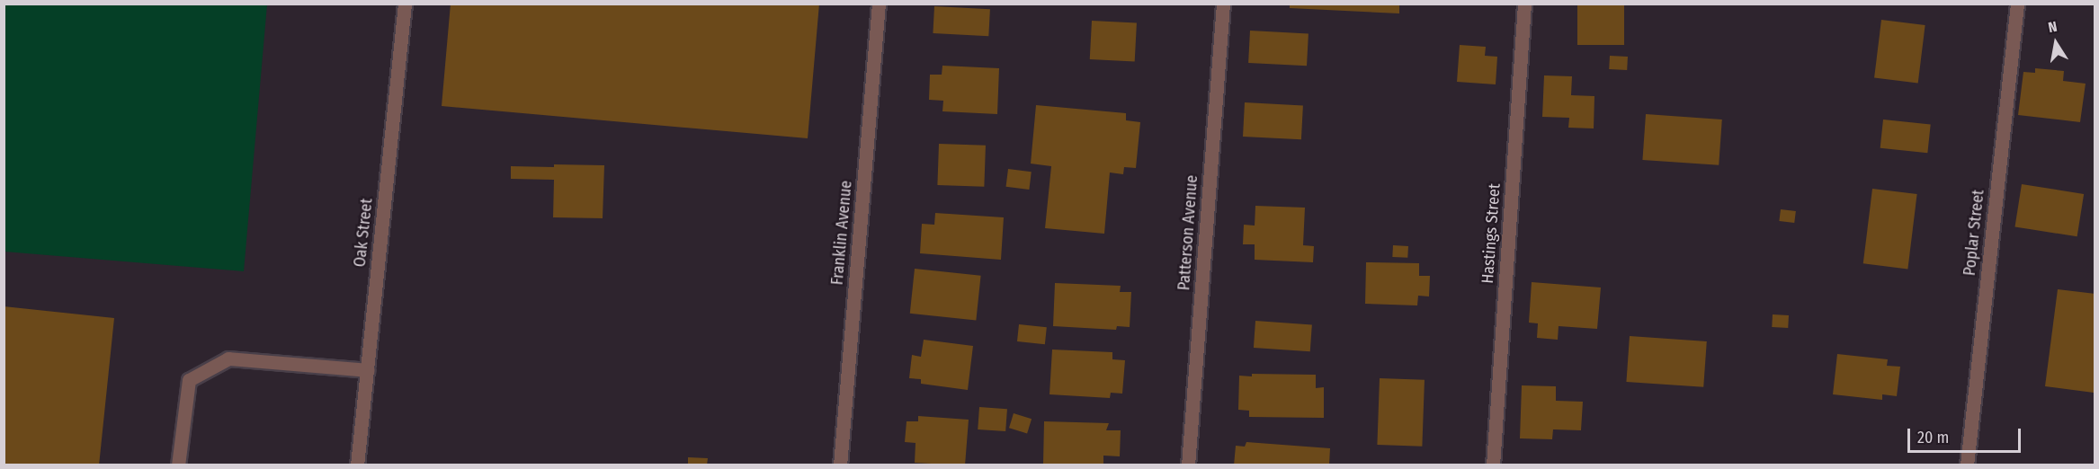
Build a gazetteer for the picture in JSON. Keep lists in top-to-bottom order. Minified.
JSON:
{"streets":{"street":["Oak Street","Franklin Avenue","Patterson Avenue","Poplar Street","Hastings Street"]},"scale_bar":"20 m","north":"top"}
